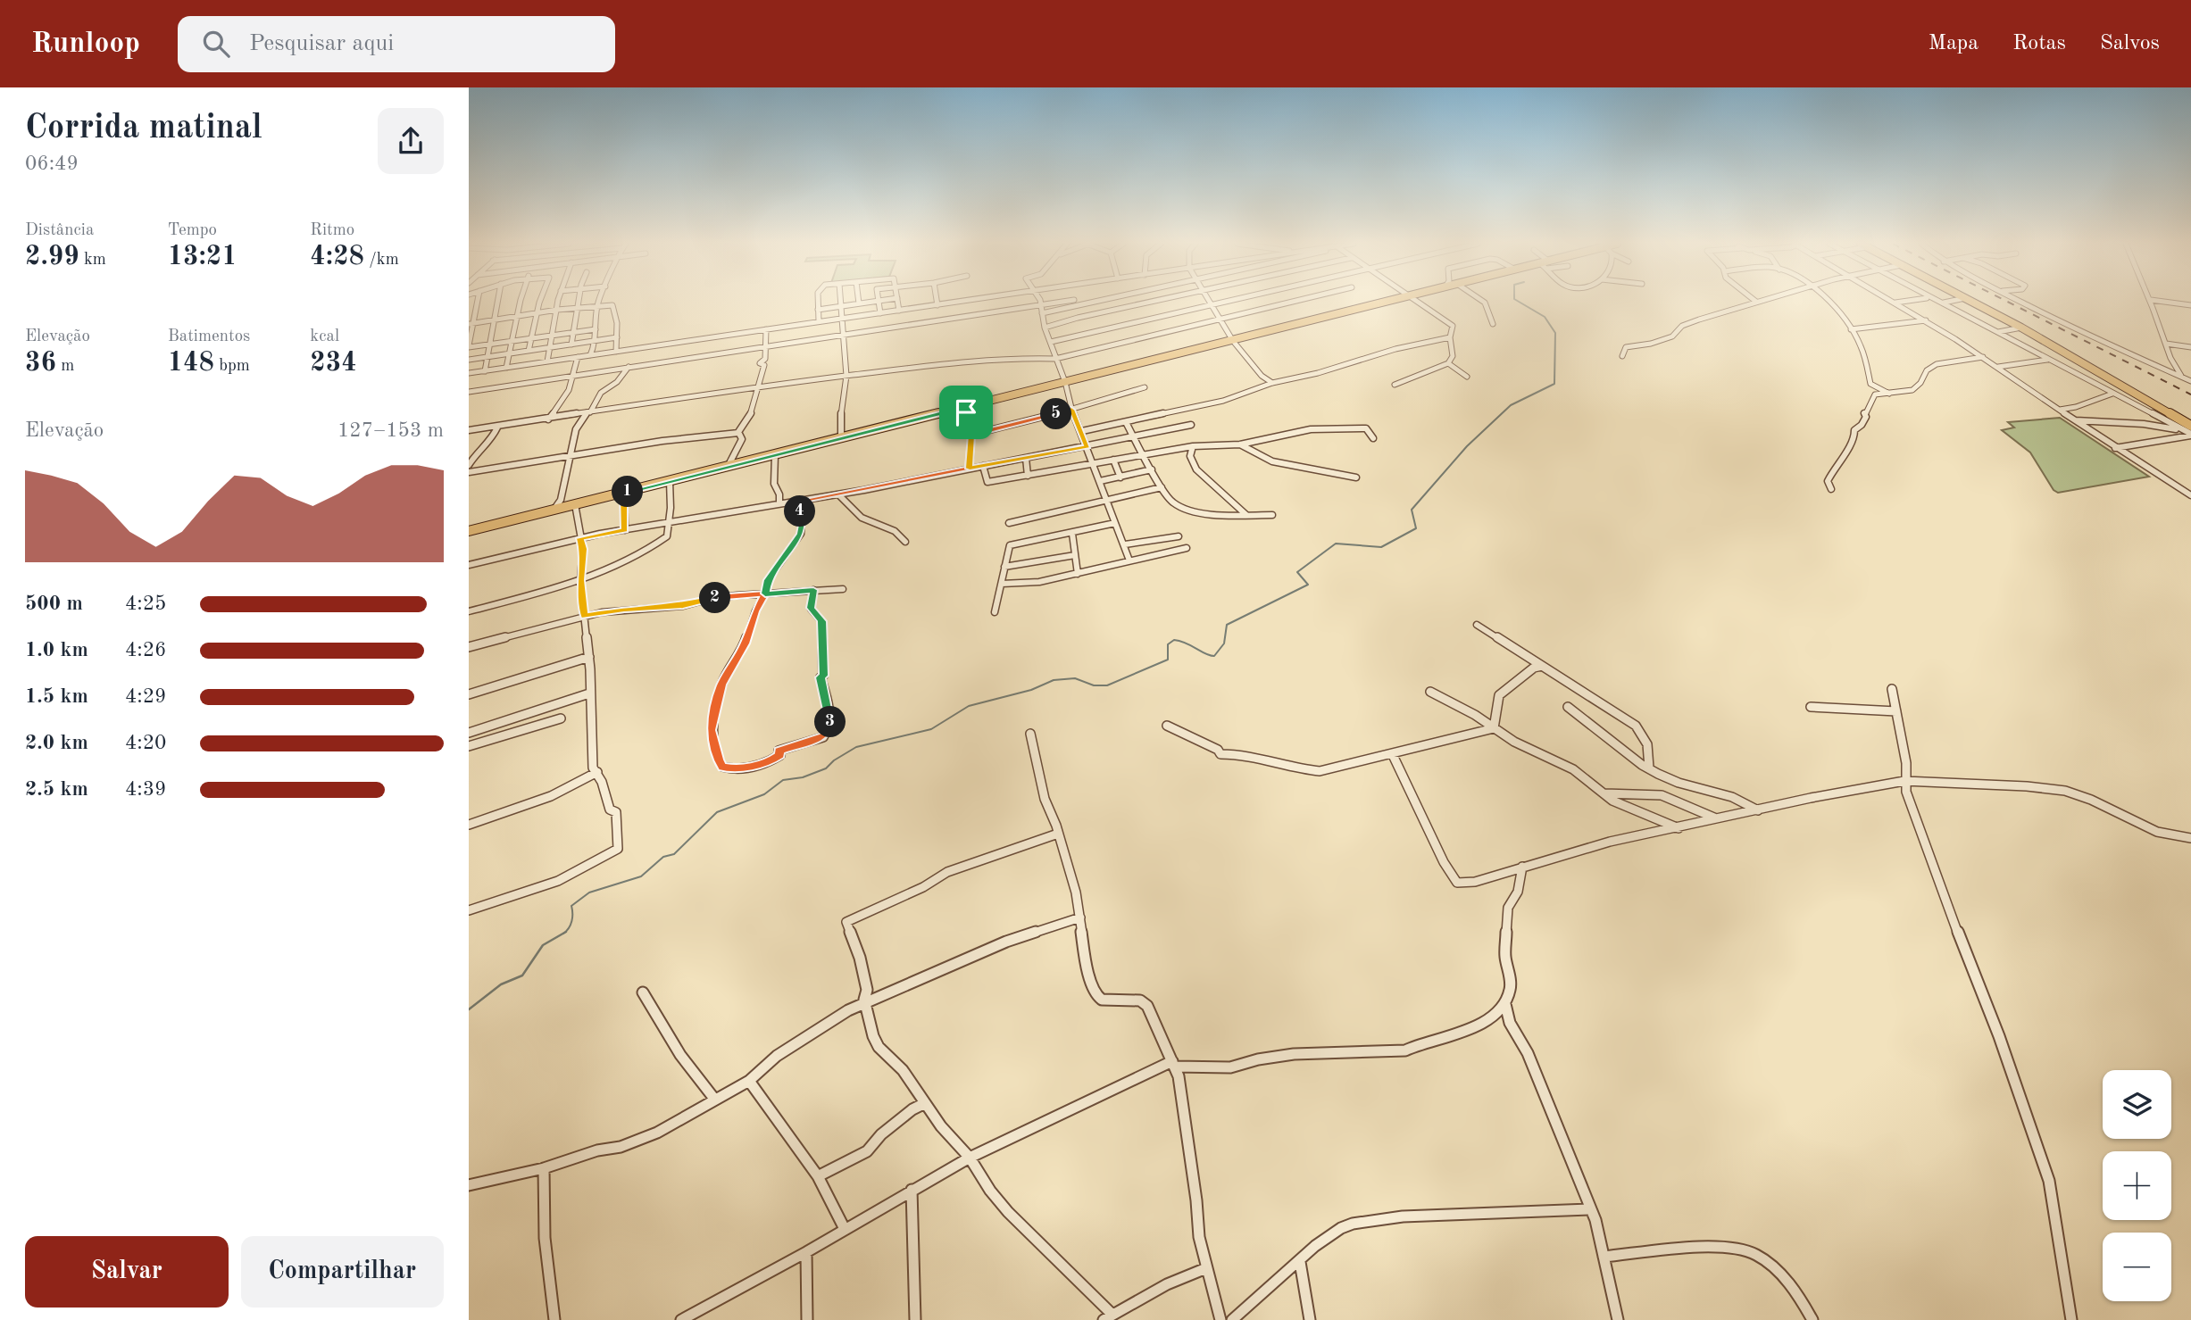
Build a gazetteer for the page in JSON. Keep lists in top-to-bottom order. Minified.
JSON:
{"page":{"header":"Runloop","search":"Pesquisar aqui","nav":["Mapa","Rotas","Salvos"],"heading":["Corrida matinal","06:49"],"stats":[["Distância","2.99 km"],["Tempo","13:21"],["Ritmo","4:28 /km"],["Elevação","36 m"],["Batimentos","148 bpm"],["kcal","234"]],"pins":["5","1","4","2","3"],"chart":["Elevação","127–153 m"],"list":[{"name":"500 m","note":"4:25"},{"name":"1.0 km","note":"4:26"},{"name":"1.5 km","note":"4:29"},{"name":"2.0 km","note":"4:20"},{"name":"2.5 km","note":"4:39"}],"map_buttons":["+","−"],"buttons":["Salvar","Compartilhar"]}}
